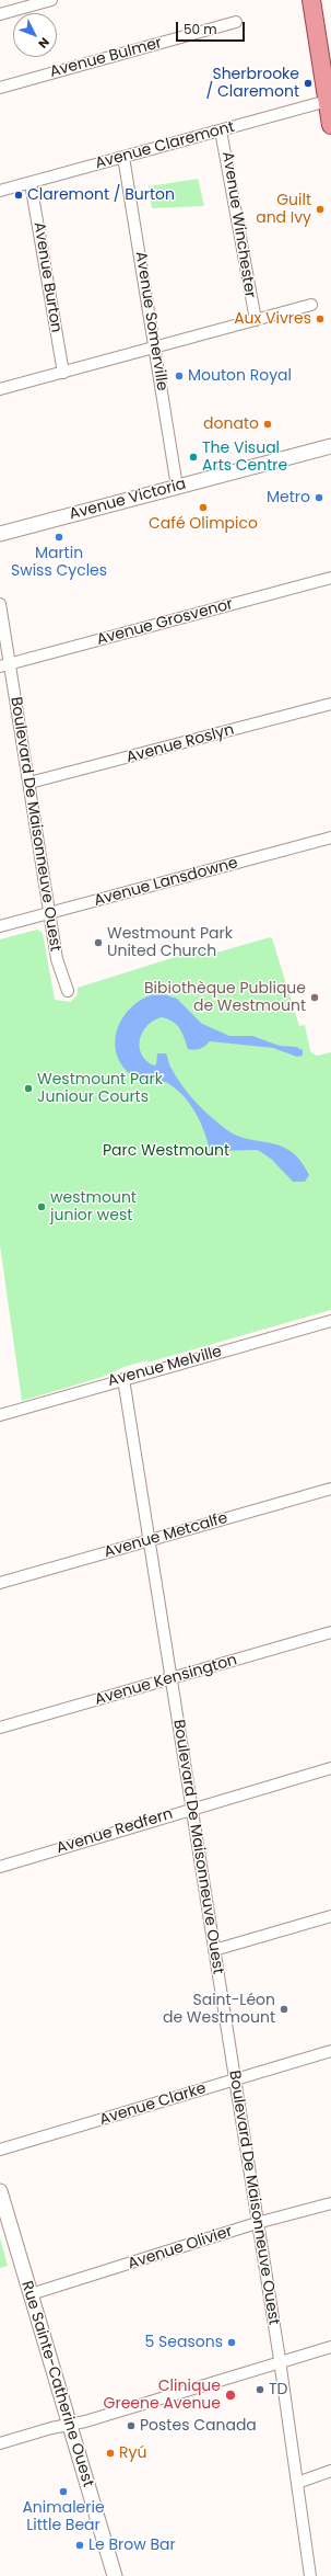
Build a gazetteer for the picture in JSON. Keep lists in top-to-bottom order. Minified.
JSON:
{"streets":{"street":["Avenue Bulmer","Avenue Claremont","Avenue Winchester","Avenue Burton","Avenue Somerville","Avenue Victoria","Avenue Grosvenor","Avenue Roslyn","Boulevard De Maisonneuve Ouest","Avenue Lansdowne","Avenue Melville","Avenue Metcalfe","Avenue Kensington","Avenue Redfern","Avenue Clarke","Avenue Olivier","Rue Sainte-Catherine Ouest"]},"crossings":[["Avenue Claremont","Avenue Winchester"],["Avenue Claremont","Avenue Burton"],["Avenue Claremont","Avenue Somerville"],["Avenue Somerville","Avenue Victoria"],["Avenue Grosvenor","Boulevard De Maisonneuve Ouest"],["Avenue Roslyn","Boulevard De Maisonneuve Ouest"],["Boulevard De Maisonneuve Ouest","Avenue Lansdowne"],["Boulevard De Maisonneuve Ouest","Avenue Melville"],["Boulevard De Maisonneuve Ouest","Avenue Metcalfe"],["Boulevard De Maisonneuve Ouest","Avenue Kensington"],["Boulevard De Maisonneuve Ouest","Avenue Redfern"],["Boulevard De Maisonneuve Ouest","Avenue Clarke"],["Boulevard De Maisonneuve Ouest","Avenue Olivier"],["Avenue Olivier","Rue Sainte-Catherine Ouest"]],"parks":["Parc Westmount"],"places":["Sherbrooke / Claremont","Claremont / Burton","Guilt and Ivy","Aux Vivres","Mouton Royal","donato","The Visual Arts Centre","Metro","Café Olimpico","Martin Swiss Cycles","Westmount Park United Church","Bibiothèque Publique de Westmount","Westmount Park Juniour Courts","westmount junior west","Saint-Léon de Westmount","5 Seasons","TD","Clinique Greene Avenue","Postes Canada","Ryú","Animalerie Little Bear","Le Brow Bar"],"scale_bar":"50 m","north":"bottom right"}
